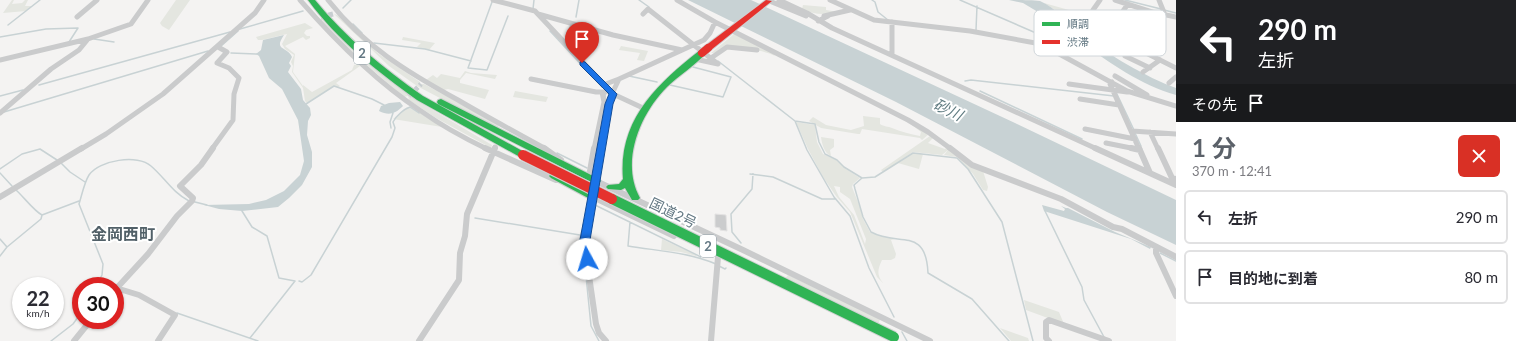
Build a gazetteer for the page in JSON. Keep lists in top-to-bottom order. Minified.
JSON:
{"streets":{"main road":["2","国道2号"]},"districts":["金岡西町"],"water":["砂川"],"legend":["順調","渋滞"],"page":{"turn":["290 m","左折"],"then":"その先","heading":["1 分","370 m · 12:41"],"list":[{"name":"左折","value":"290 m"},{"name":"目的地に到着","value":"80 m"}],"speed":"22 km/h","limit":"30"}}
